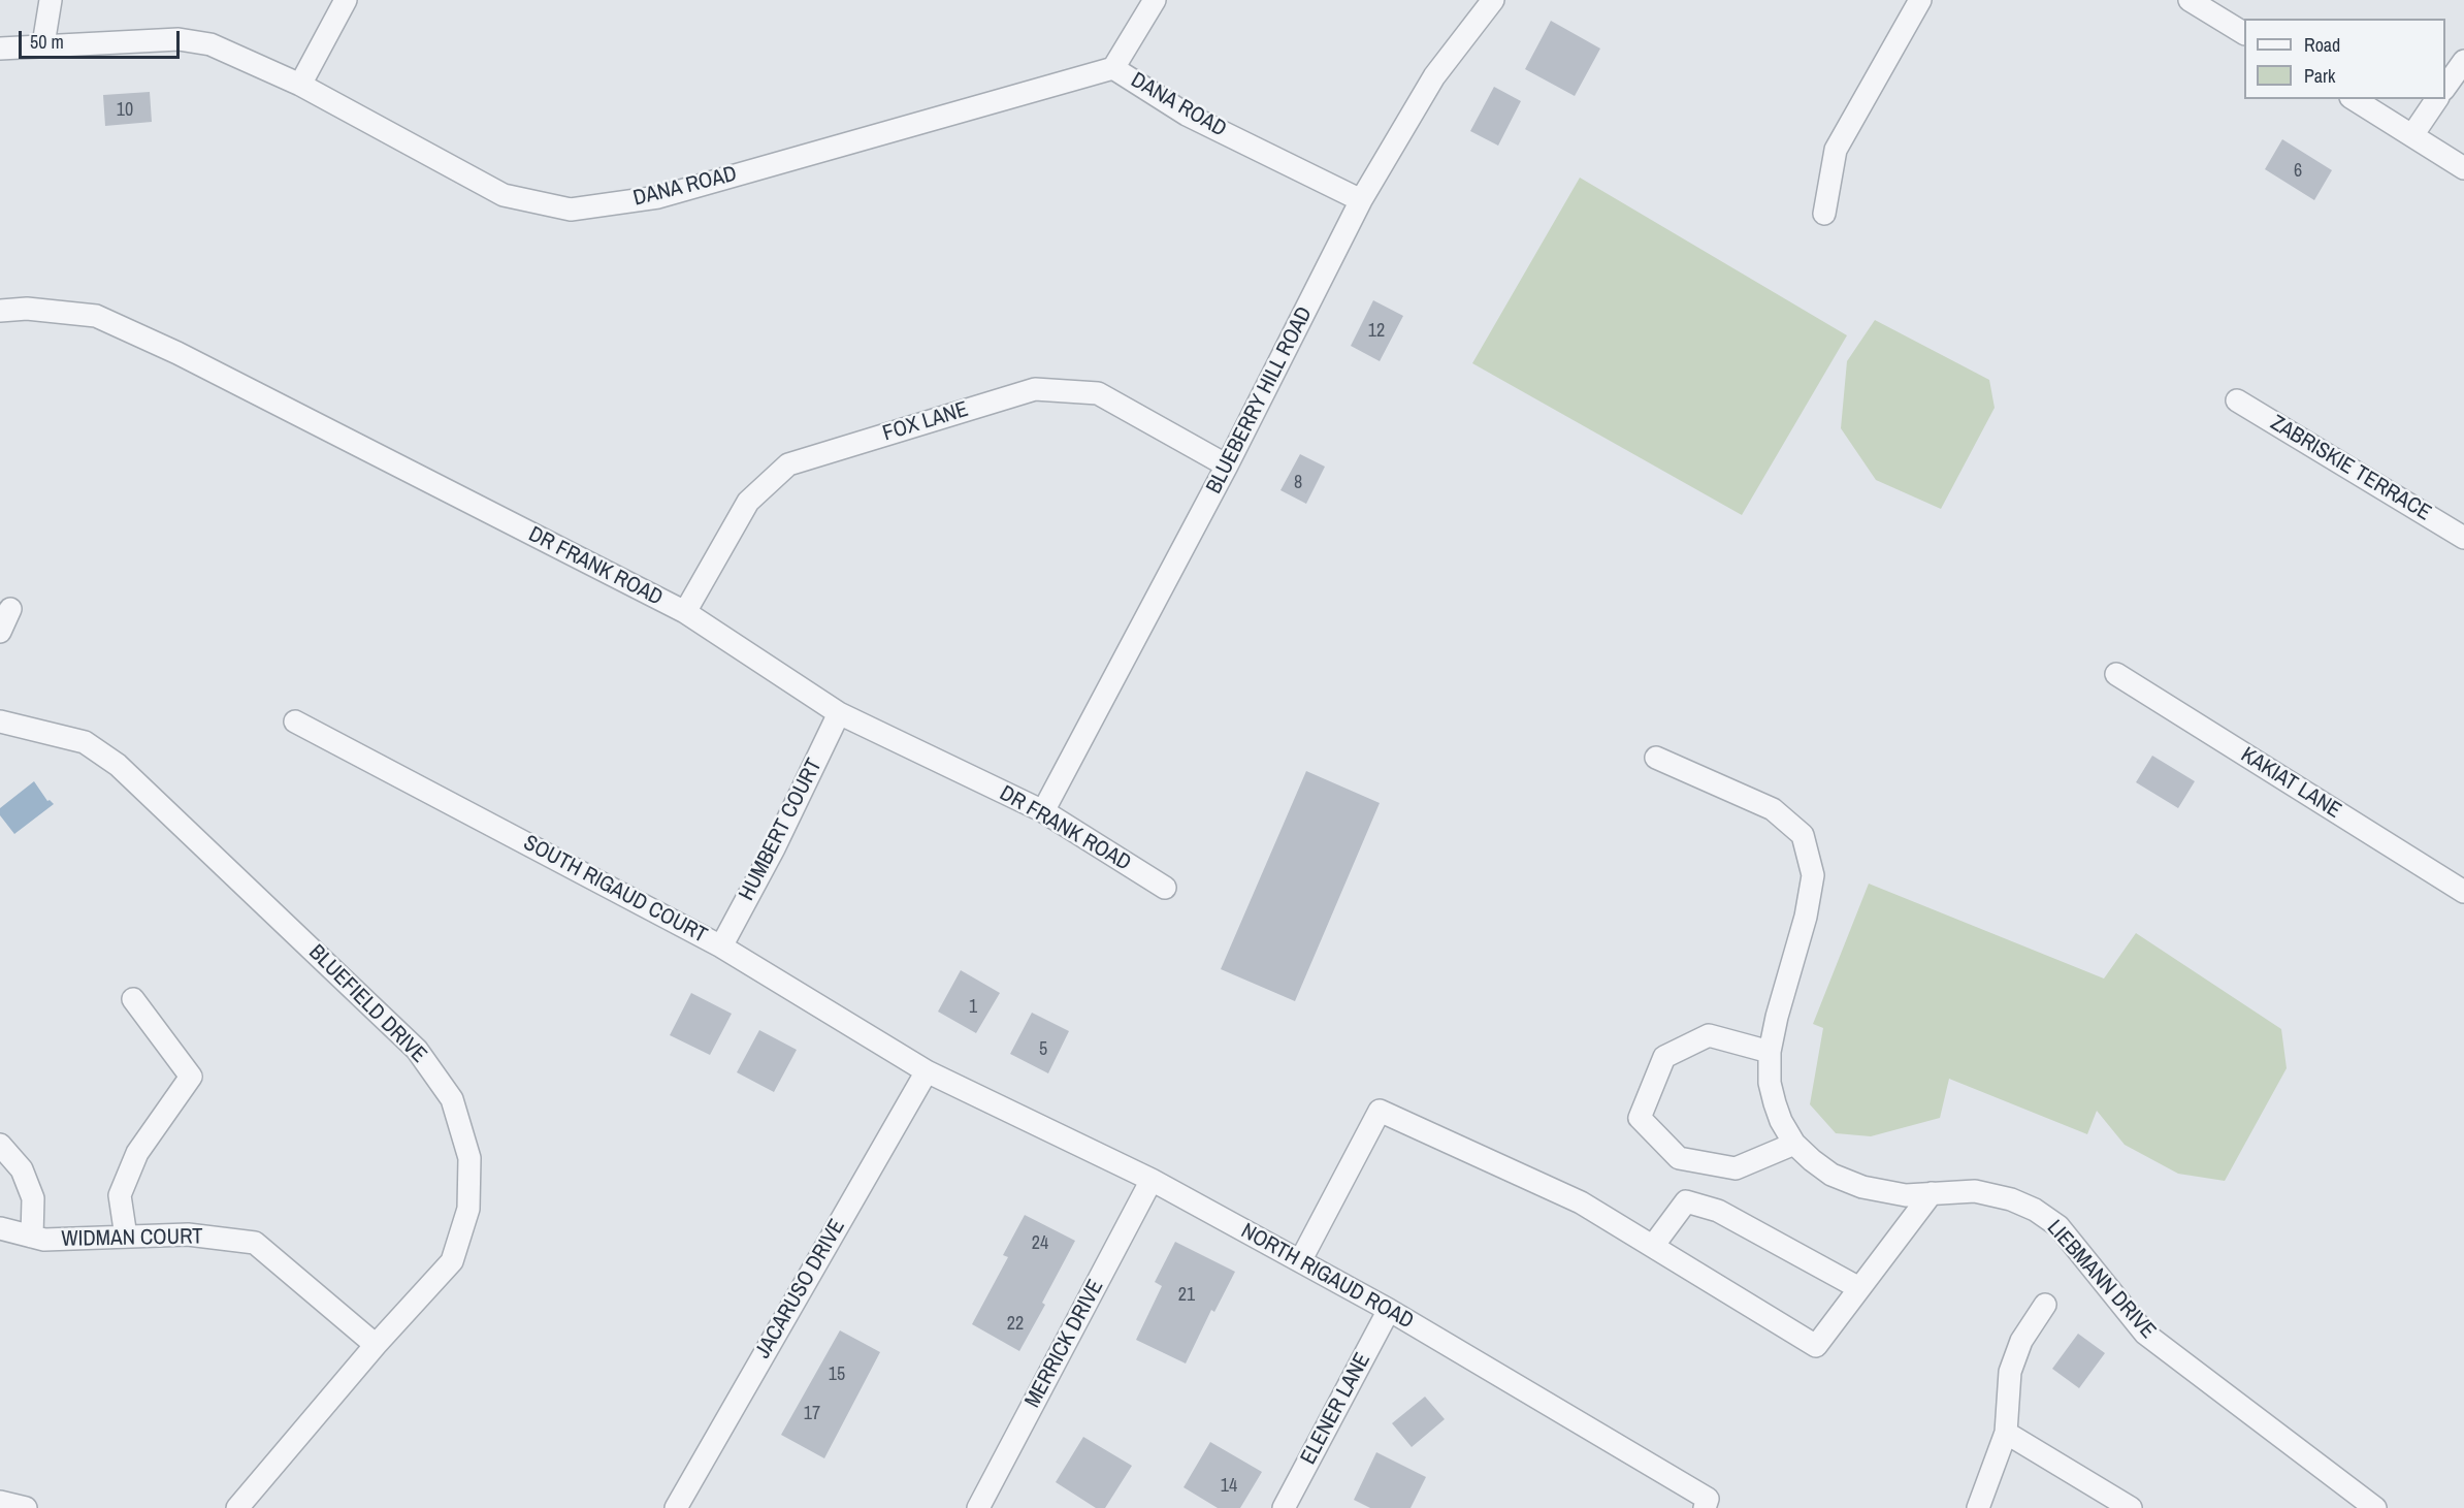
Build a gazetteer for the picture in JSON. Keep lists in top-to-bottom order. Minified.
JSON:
{"streets":{"street":["DANA ROAD","BLUEBERRY HILL ROAD","FOX LANE","ZABRISKIE TERRACE","DR FRANK ROAD","KAKIAT LANE","HUMBERT COURT","SOUTH RIGAUD COURT","BLUEFIELD DRIVE","WIDMAN COURT","NORTH RIGAUD ROAD","LIEBMANN DRIVE","JACARUSO DRIVE","MERRICK DRIVE","ELENER LANE"]},"crossings":[["DANA ROAD","BLUEBERRY HILL ROAD"],["BLUEBERRY HILL ROAD","FOX LANE"],["BLUEBERRY HILL ROAD","DR FRANK ROAD"],["FOX LANE","DR FRANK ROAD"],["DR FRANK ROAD","HUMBERT COURT"],["HUMBERT COURT","SOUTH RIGAUD COURT"],["SOUTH RIGAUD COURT","NORTH RIGAUD ROAD"],["SOUTH RIGAUD COURT","JACARUSO DRIVE"],["BLUEFIELD DRIVE","WIDMAN COURT"],["NORTH RIGAUD ROAD","JACARUSO DRIVE"],["NORTH RIGAUD ROAD","MERRICK DRIVE"],["NORTH RIGAUD ROAD","ELENER LANE"]],"house_numbers":["10","6","12","8","1","5","24","21","22","15","17","14"],"legend":["Road","Park"],"scale_bar":"50 m"}
